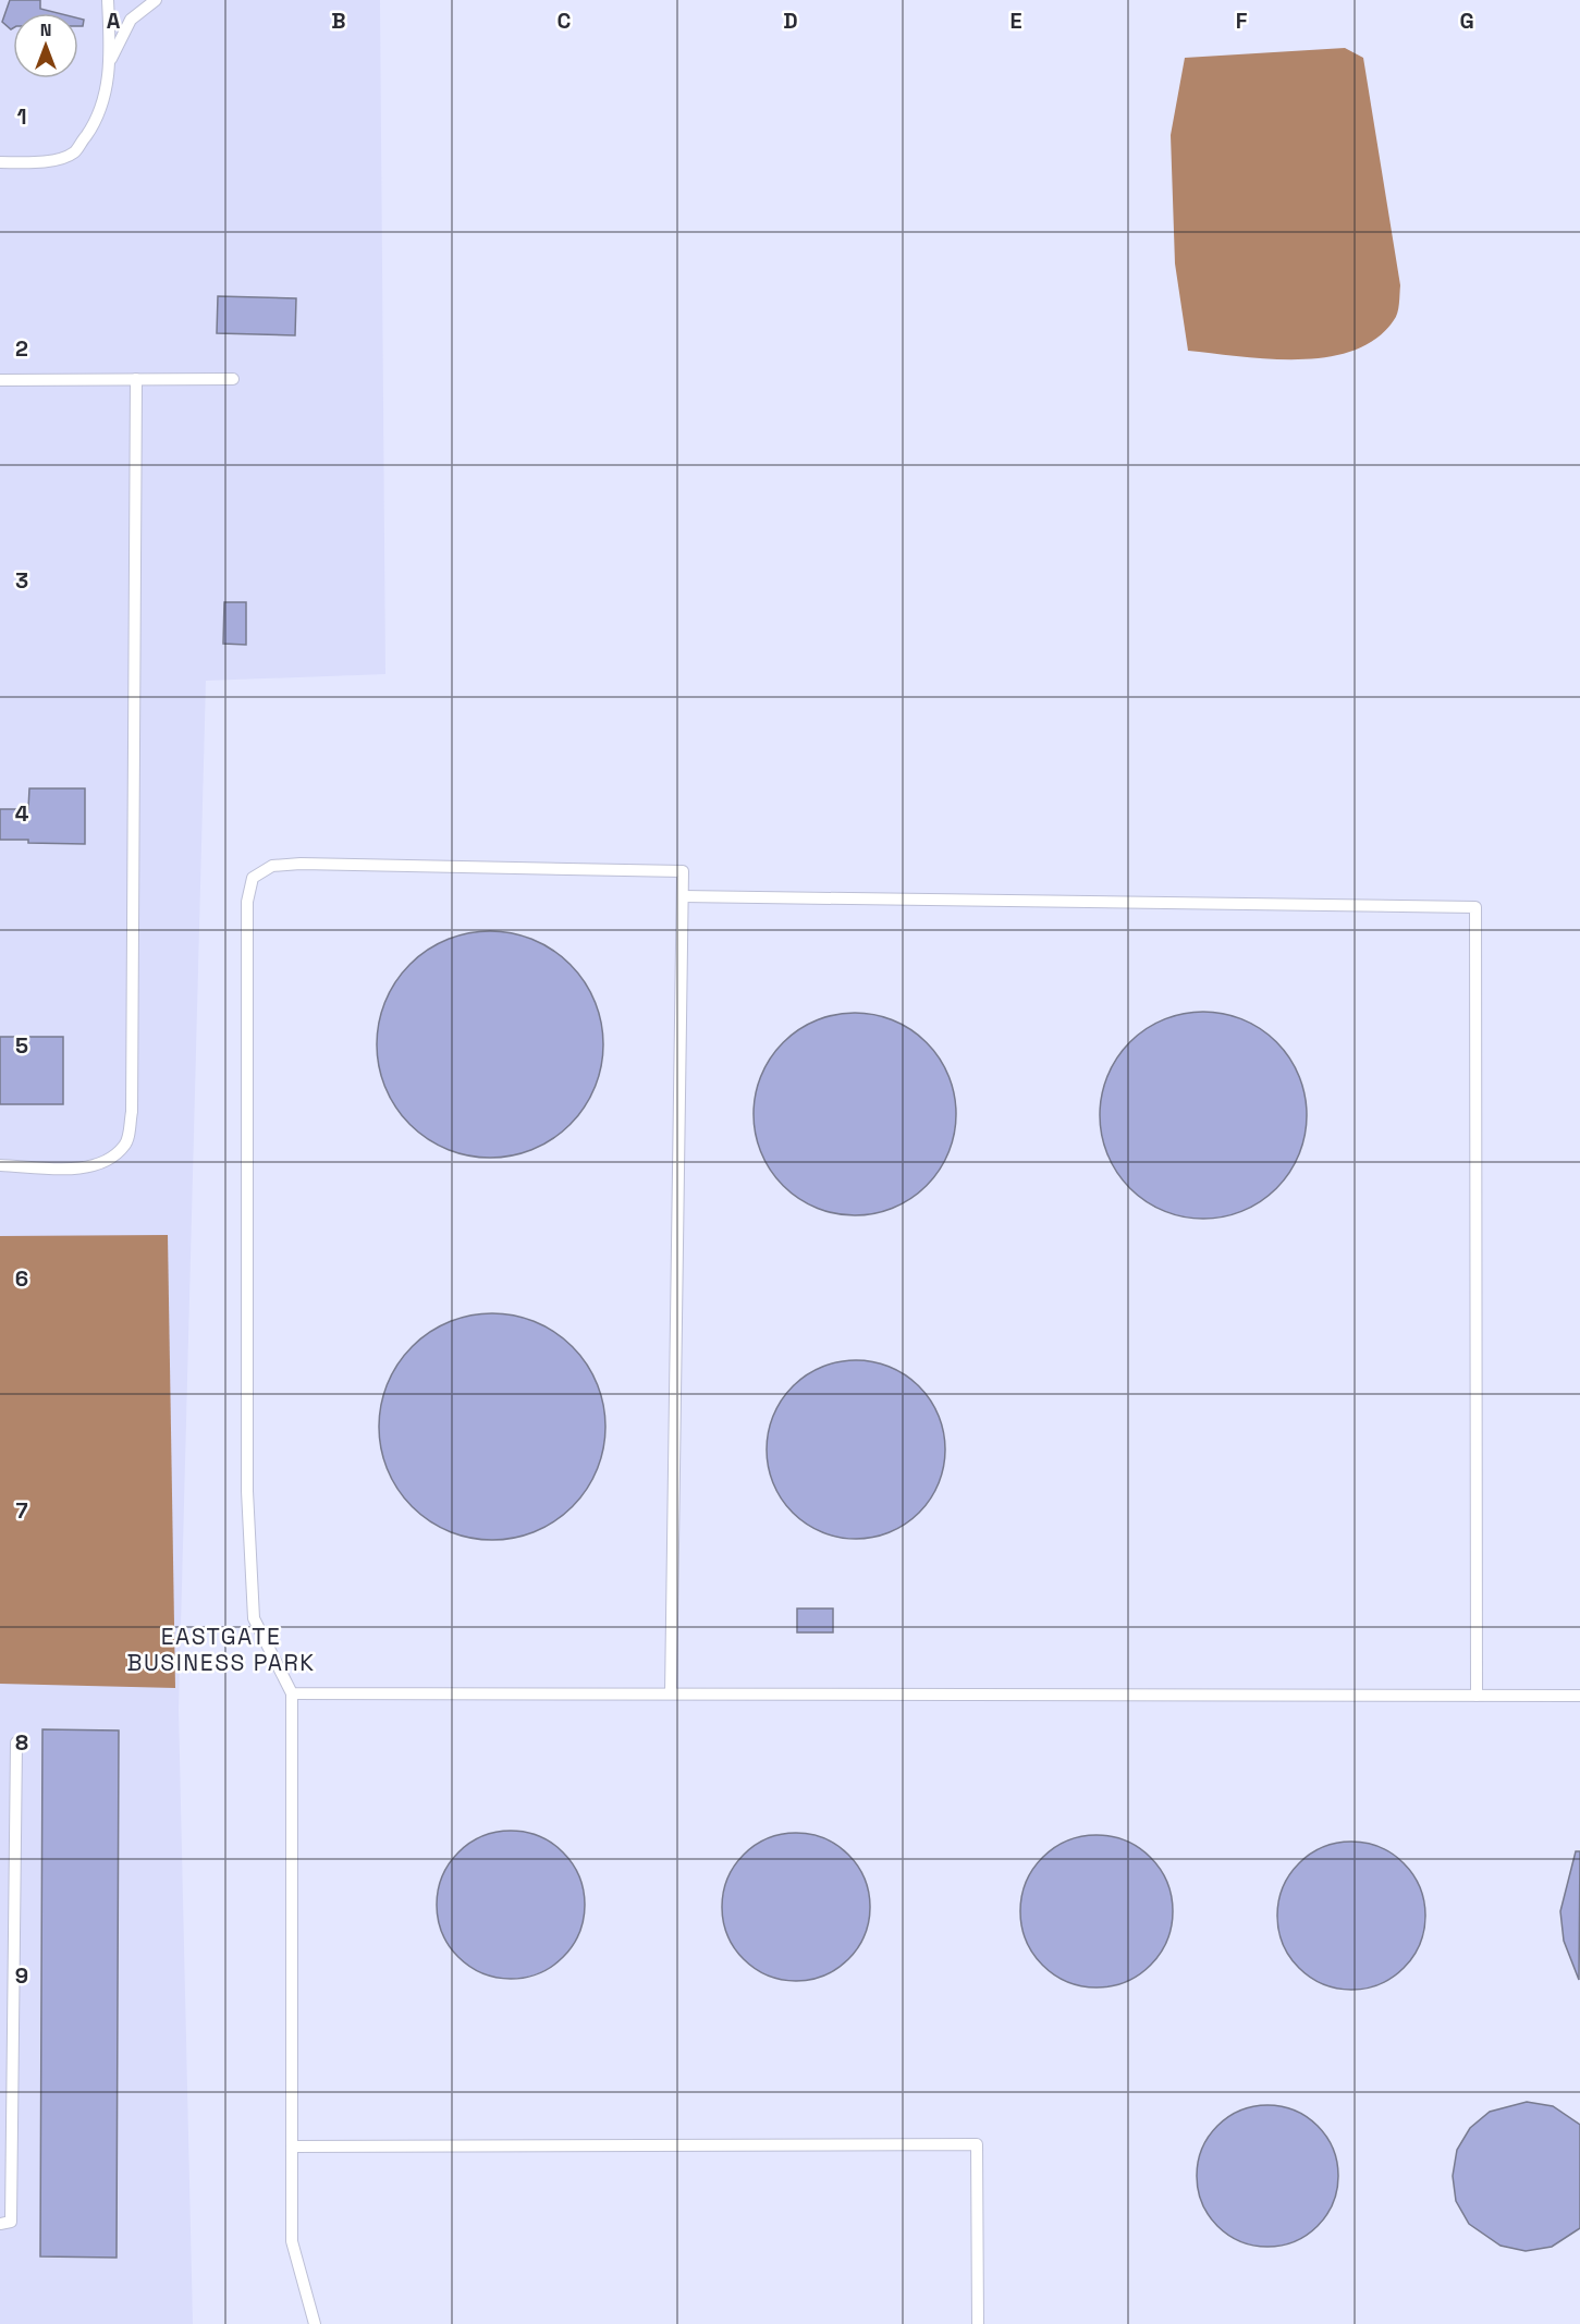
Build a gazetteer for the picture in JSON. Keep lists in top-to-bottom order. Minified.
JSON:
{"districts":["EASTGATE BUSINESS PARK"],"north":"top","grid":{"columns":["A","B","C","D","E","F","G"],"rows":["1","2","3","4","5","6","7","8","9"]}}
